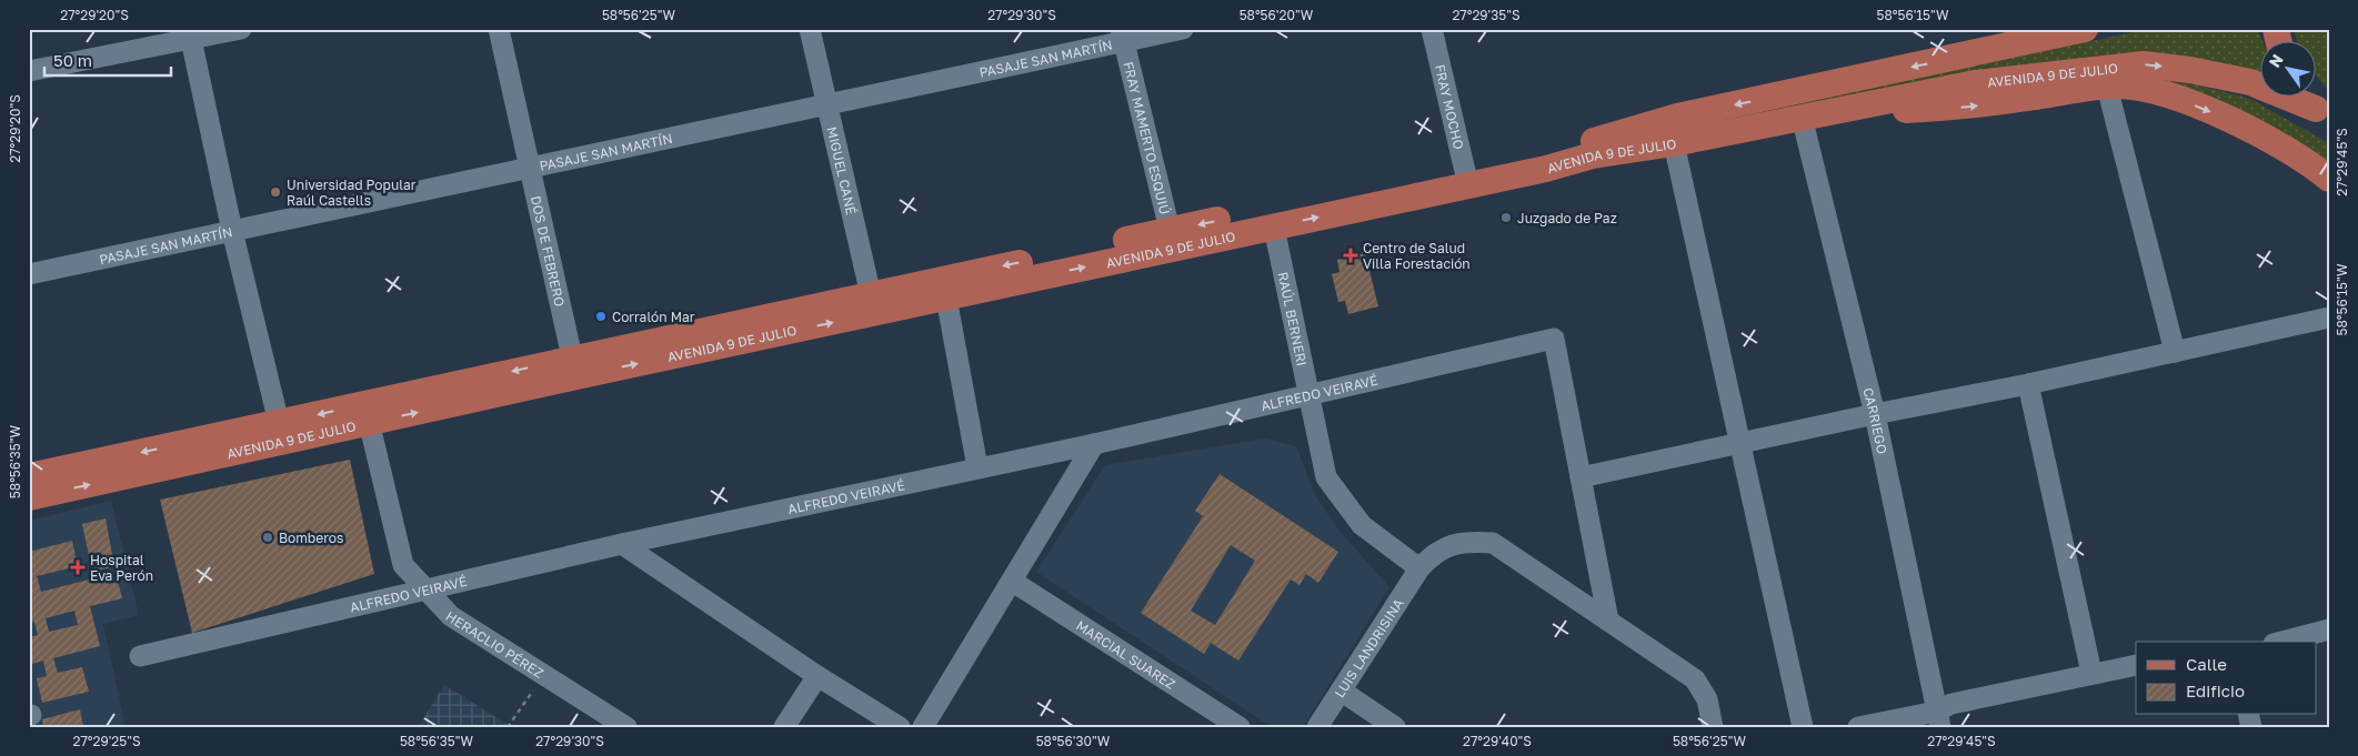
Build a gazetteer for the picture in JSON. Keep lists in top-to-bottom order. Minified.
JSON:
{"streets":{"main road":["AVENIDA 9 DE JULIO"],"street":["PASAJE SAN MARTÍN","FRAY MOCHO","FRAY MAMERTO ESQUIÚ","MIGUEL CANÉ","DOS DE FEBRERO","RAÚL BERNERI","ALFREDO VEIRAVÉ","CARRIEGO","HERACLIO PÉREZ","LUIS LANDRISINA","MARCIAL SUAREZ"]},"crossings":[["PASAJE SAN MARTÍN","FRAY MAMERTO ESQUIÚ"],["PASAJE SAN MARTÍN","MIGUEL CANÉ"],["PASAJE SAN MARTÍN","DOS DE FEBRERO"],["AVENIDA 9 DE JULIO","FRAY MOCHO"],["AVENIDA 9 DE JULIO","FRAY MAMERTO ESQUIÚ"],["AVENIDA 9 DE JULIO","MIGUEL CANÉ"],["AVENIDA 9 DE JULIO","DOS DE FEBRERO"],["AVENIDA 9 DE JULIO","RAÚL BERNERI"],["AVENIDA 9 DE JULIO","CARRIEGO"],["AVENIDA 9 DE JULIO","HERACLIO PÉREZ"],["RAÚL BERNERI","ALFREDO VEIRAVÉ"],["RAÚL BERNERI","LUIS LANDRISINA"],["ALFREDO VEIRAVÉ","HERACLIO PÉREZ"]],"places":{"other":["Universidad Popular Raúl Castells","Juzgado de Paz","Corralón Mar","Bomberos"],"health":["Centro de Salud Villa Forestación","Hospital Eva Perón"]},"legend":["Calle","Edificio"],"scale_bar":"50 m","north":"top left","coordinates":["27°29'20\"S","58°56'25\"W","27°29'30\"S","58°56'20\"W","27°29'35\"S","58°56'15\"W","27°29'45\"S","58°56'35\"W","27°29'25\"S","58°56'30\"W","27°29'40\"S"]}
